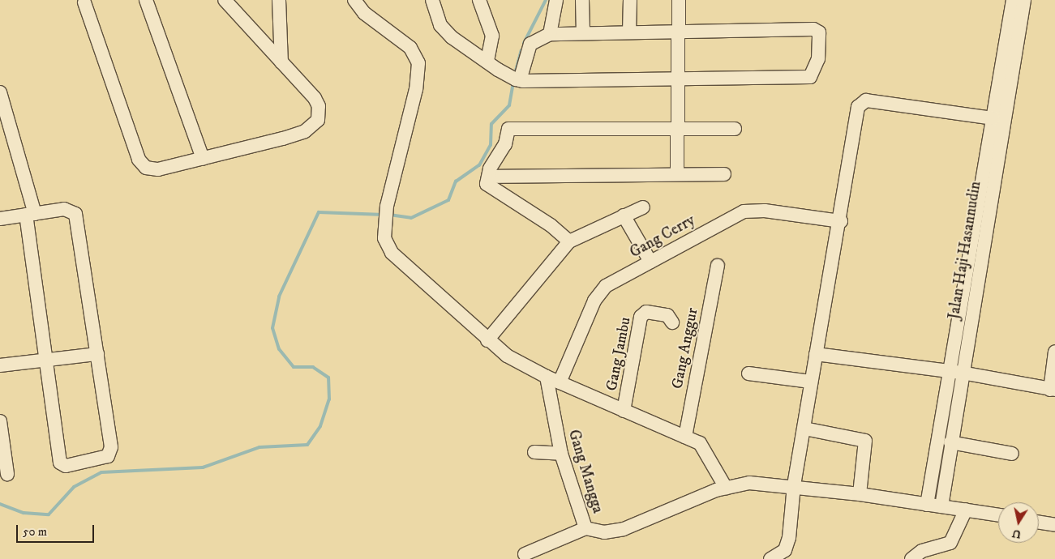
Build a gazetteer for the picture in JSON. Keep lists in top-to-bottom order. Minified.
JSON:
{"streets":{"street":["Gang Cerry","Jalan Haji Hasannudin","Gang Anggur","Gang Jambu","Gang Mangga"]},"scale_bar":"50 m","north":"bottom"}
